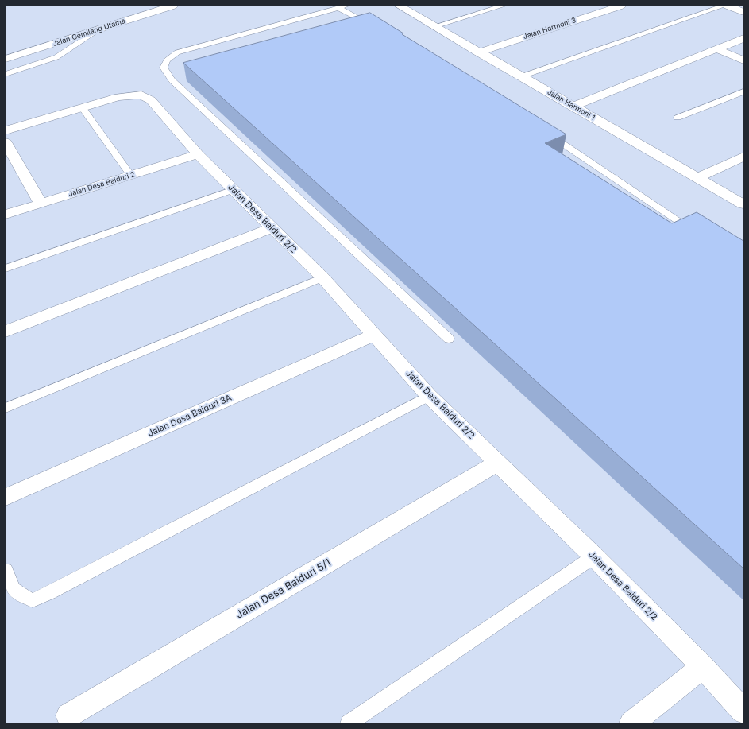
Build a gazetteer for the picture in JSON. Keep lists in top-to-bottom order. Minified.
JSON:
{"streets":{"street":["Jalan Harmoni 3","Jalan Gemilang Utama","Jalan Harmoni 1","Jalan Desa Baiduri 2","Jalan Desa Baiduri 2/2","Jalan Desa Baiduri 3A","Jalan Desa Baiduri 5/1"]},"crossings":[["Jalan Harmoni 3","Jalan Harmoni 1"],["Jalan Desa Baiduri 2","Jalan Desa Baiduri 2/2"],["Jalan Desa Baiduri 2/2","Jalan Desa Baiduri 3A"],["Jalan Desa Baiduri 2/2","Jalan Desa Baiduri 5/1"]]}
